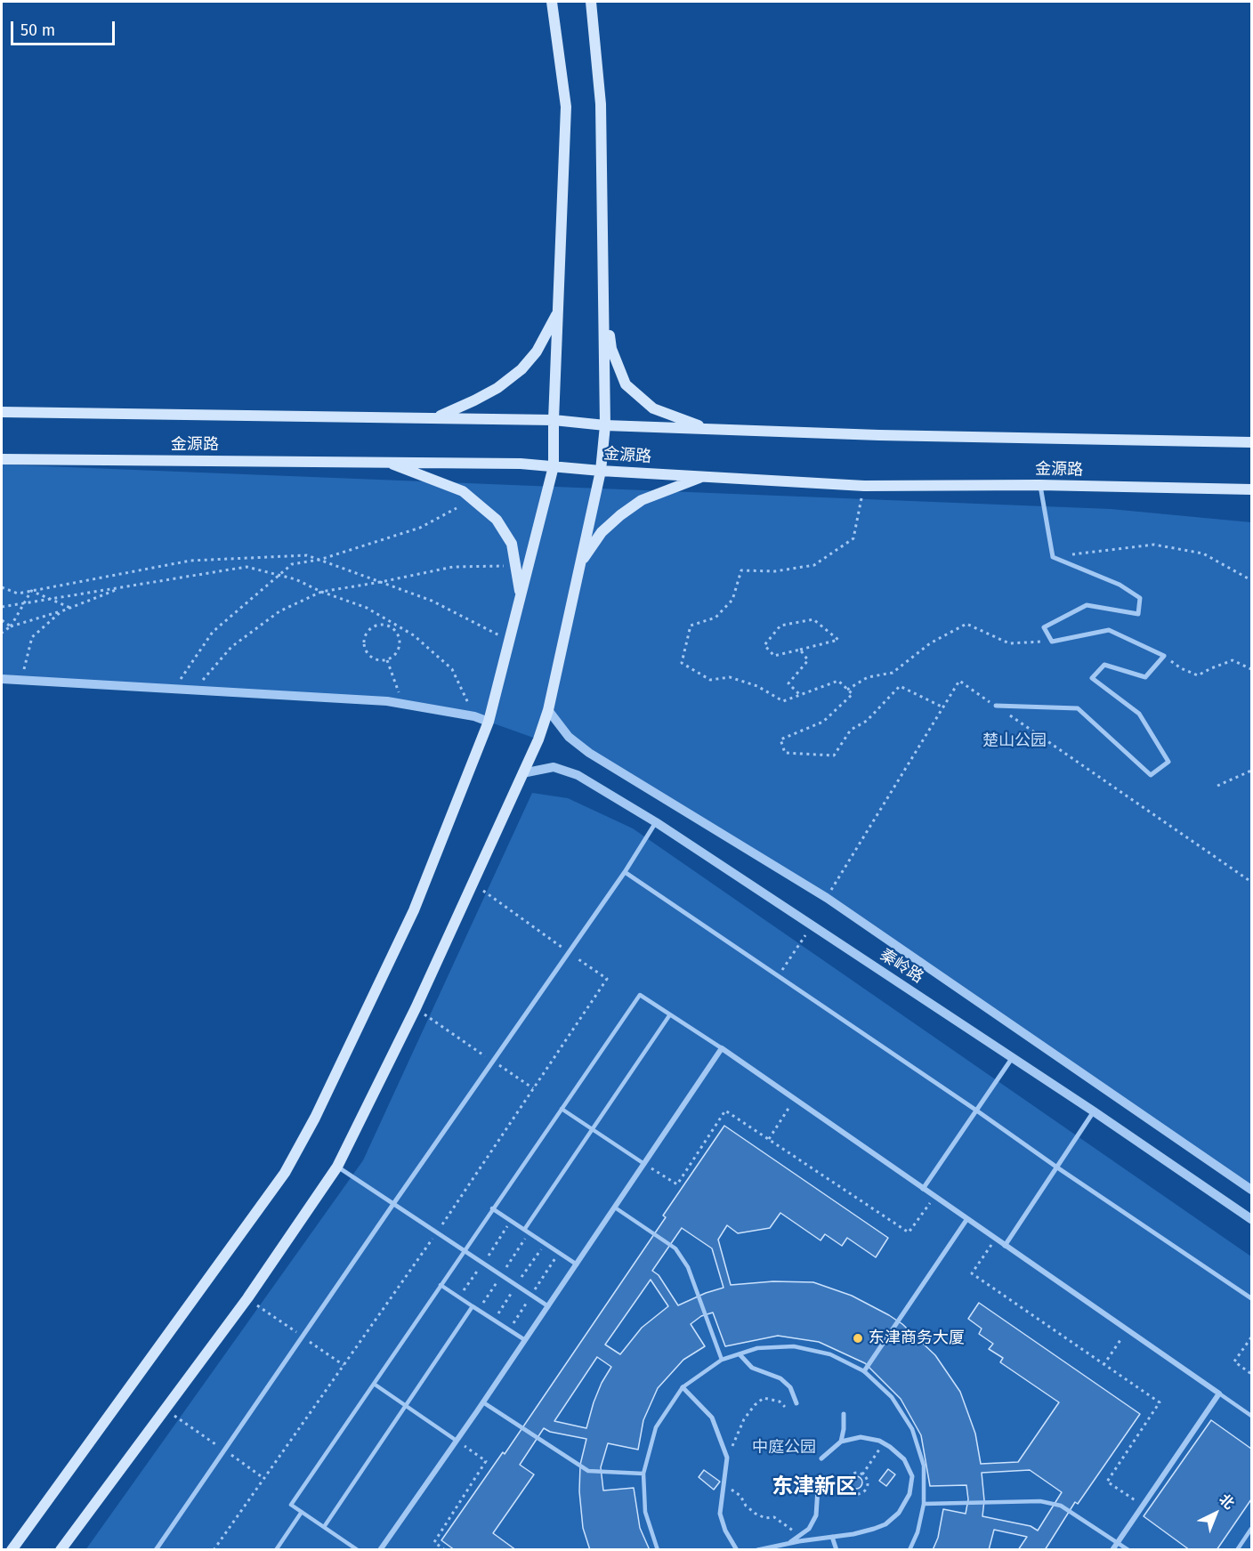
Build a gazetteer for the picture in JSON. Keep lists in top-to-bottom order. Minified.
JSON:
{"streets":{"main road":["金源路"],"street":["秦岭路"]},"districts":["东津新区"],"parks":["楚山公园","中庭公园"],"places":["东津商务大厦"],"scale_bar":"50 m","north":"top right"}
